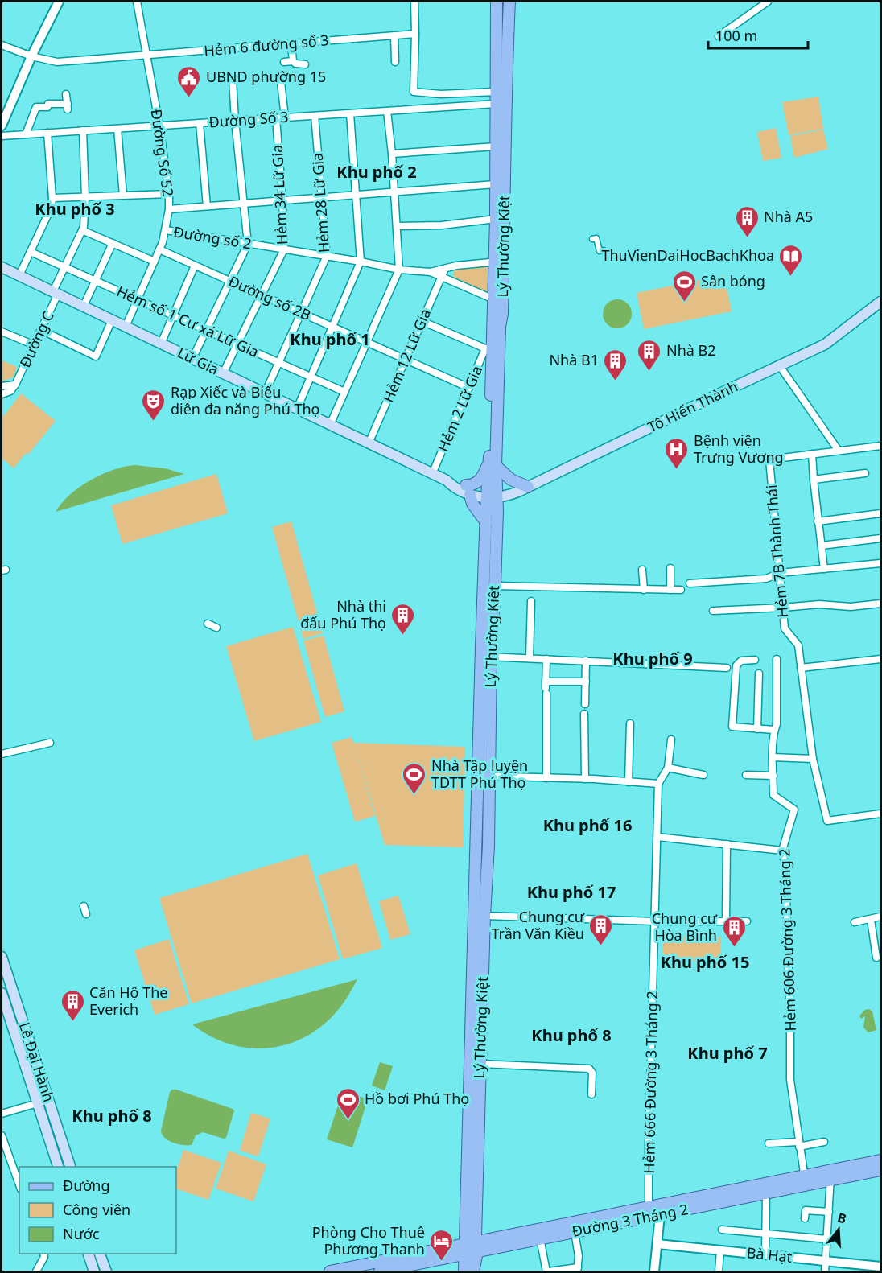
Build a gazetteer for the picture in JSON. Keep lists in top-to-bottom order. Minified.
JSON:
{"streets":{"main road":["Lý Thường Kiệt","Lữ Gia","Tô Hiến Thành","Lê Đại Hành","Đường 3 Tháng 2"],"street":["Hẻm 6 đường số 3","Đường Số 3","Đường Số 52","Hẻm 34 Lữ Gia","Hẻm 28 Lữ Gia","Đường số 2","Đường số 2B","Hẻm số 1 Cư xá Lữ Gia","Đường C","Hẻm 12 Lữ Gia","Hẻm 2 Lữ Gia","Hẻm 7B Thành Thái","Hẻm 606 Đường 3 Tháng 2","Hẻm 666 Đường 3 Tháng 2","Bà Hạt"]},"crossings":[["Hẻm 6 đường số 3","Đường Số 52"],["Đường Số 3","Đường Số 52"],["Đường Số 3","Hẻm 34 Lữ Gia"],["Đường Số 3","Hẻm 28 Lữ Gia"],["Đường Số 3","Lý Thường Kiệt"],["Đường Số 3","Đường C"],["Đường Số 52","Đường số 2"],["Đường Số 52","Đường số 2B"],["Đường Số 52","Hẻm số 1 Cư xá Lữ Gia"],["Đường Số 52","Lữ Gia"],["Hẻm 34 Lữ Gia","Đường số 2"],["Hẻm 34 Lữ Gia","Đường số 2B"],["Hẻm 34 Lữ Gia","Hẻm số 1 Cư xá Lữ Gia"],["Hẻm 34 Lữ Gia","Lữ Gia"],["Hẻm 28 Lữ Gia","Đường số 2"],["Hẻm 28 Lữ Gia","Đường số 2B"],["Hẻm 28 Lữ Gia","Hẻm số 1 Cư xá Lữ Gia"],["Hẻm 28 Lữ Gia","Lữ Gia"],["Lý Thường Kiệt","Lữ Gia"],["Lý Thường Kiệt","Tô Hiến Thành"],["Lý Thường Kiệt","Hẻm 2 Lữ Gia"],["Lý Thường Kiệt","Đường 3 Tháng 2"],["Đường số 2B","Hẻm 12 Lữ Gia"],["Đường số 2B","Hẻm 2 Lữ Gia"],["Hẻm số 1 Cư xá Lữ Gia","Đường C"],["Đường C","Lữ Gia"],["Hẻm 12 Lữ Gia","Lữ Gia"],["Lữ Gia","Tô Hiến Thành"],["Lữ Gia","Hẻm 2 Lữ Gia"],["Hẻm 606 Đường 3 Tháng 2","Đường 3 Tháng 2"],["Hẻm 666 Đường 3 Tháng 2","Đường 3 Tháng 2"]],"districts":["Khu phố 2","Khu phố 3","Khu phố 1","Khu phố 9","Khu phố 16","Khu phố 17","Khu phố 15","Khu phố 8","Khu phố 7","Khu phố 8"],"places":{"public building":["UBND phường 15"],"building":["Nhà A5","Nhà B2","Nhà B1","Nhà thi đấu Phú Thọ","Chung cư Trần Văn Kiều","Chung cư Hòa Bình","Căn Hộ The Everich"],"library":["ThuVienDaiHocBachKhoa"],"sports":["Sân bóng","Nhà Tập luyện TDTT Phú Thọ","Hồ bơi Phú Thọ"],"theatre":["Rạp Xiếc và Biểu diễn đa năng Phú Thọ"],"hospital":["Bệnh viện Trưng Vương"],"hotel":["Phòng Cho Thuê Phương Thanh"]},"legend":["Đường","Công viên","Nước"],"scale_bar":"100 m","north":"top"}
